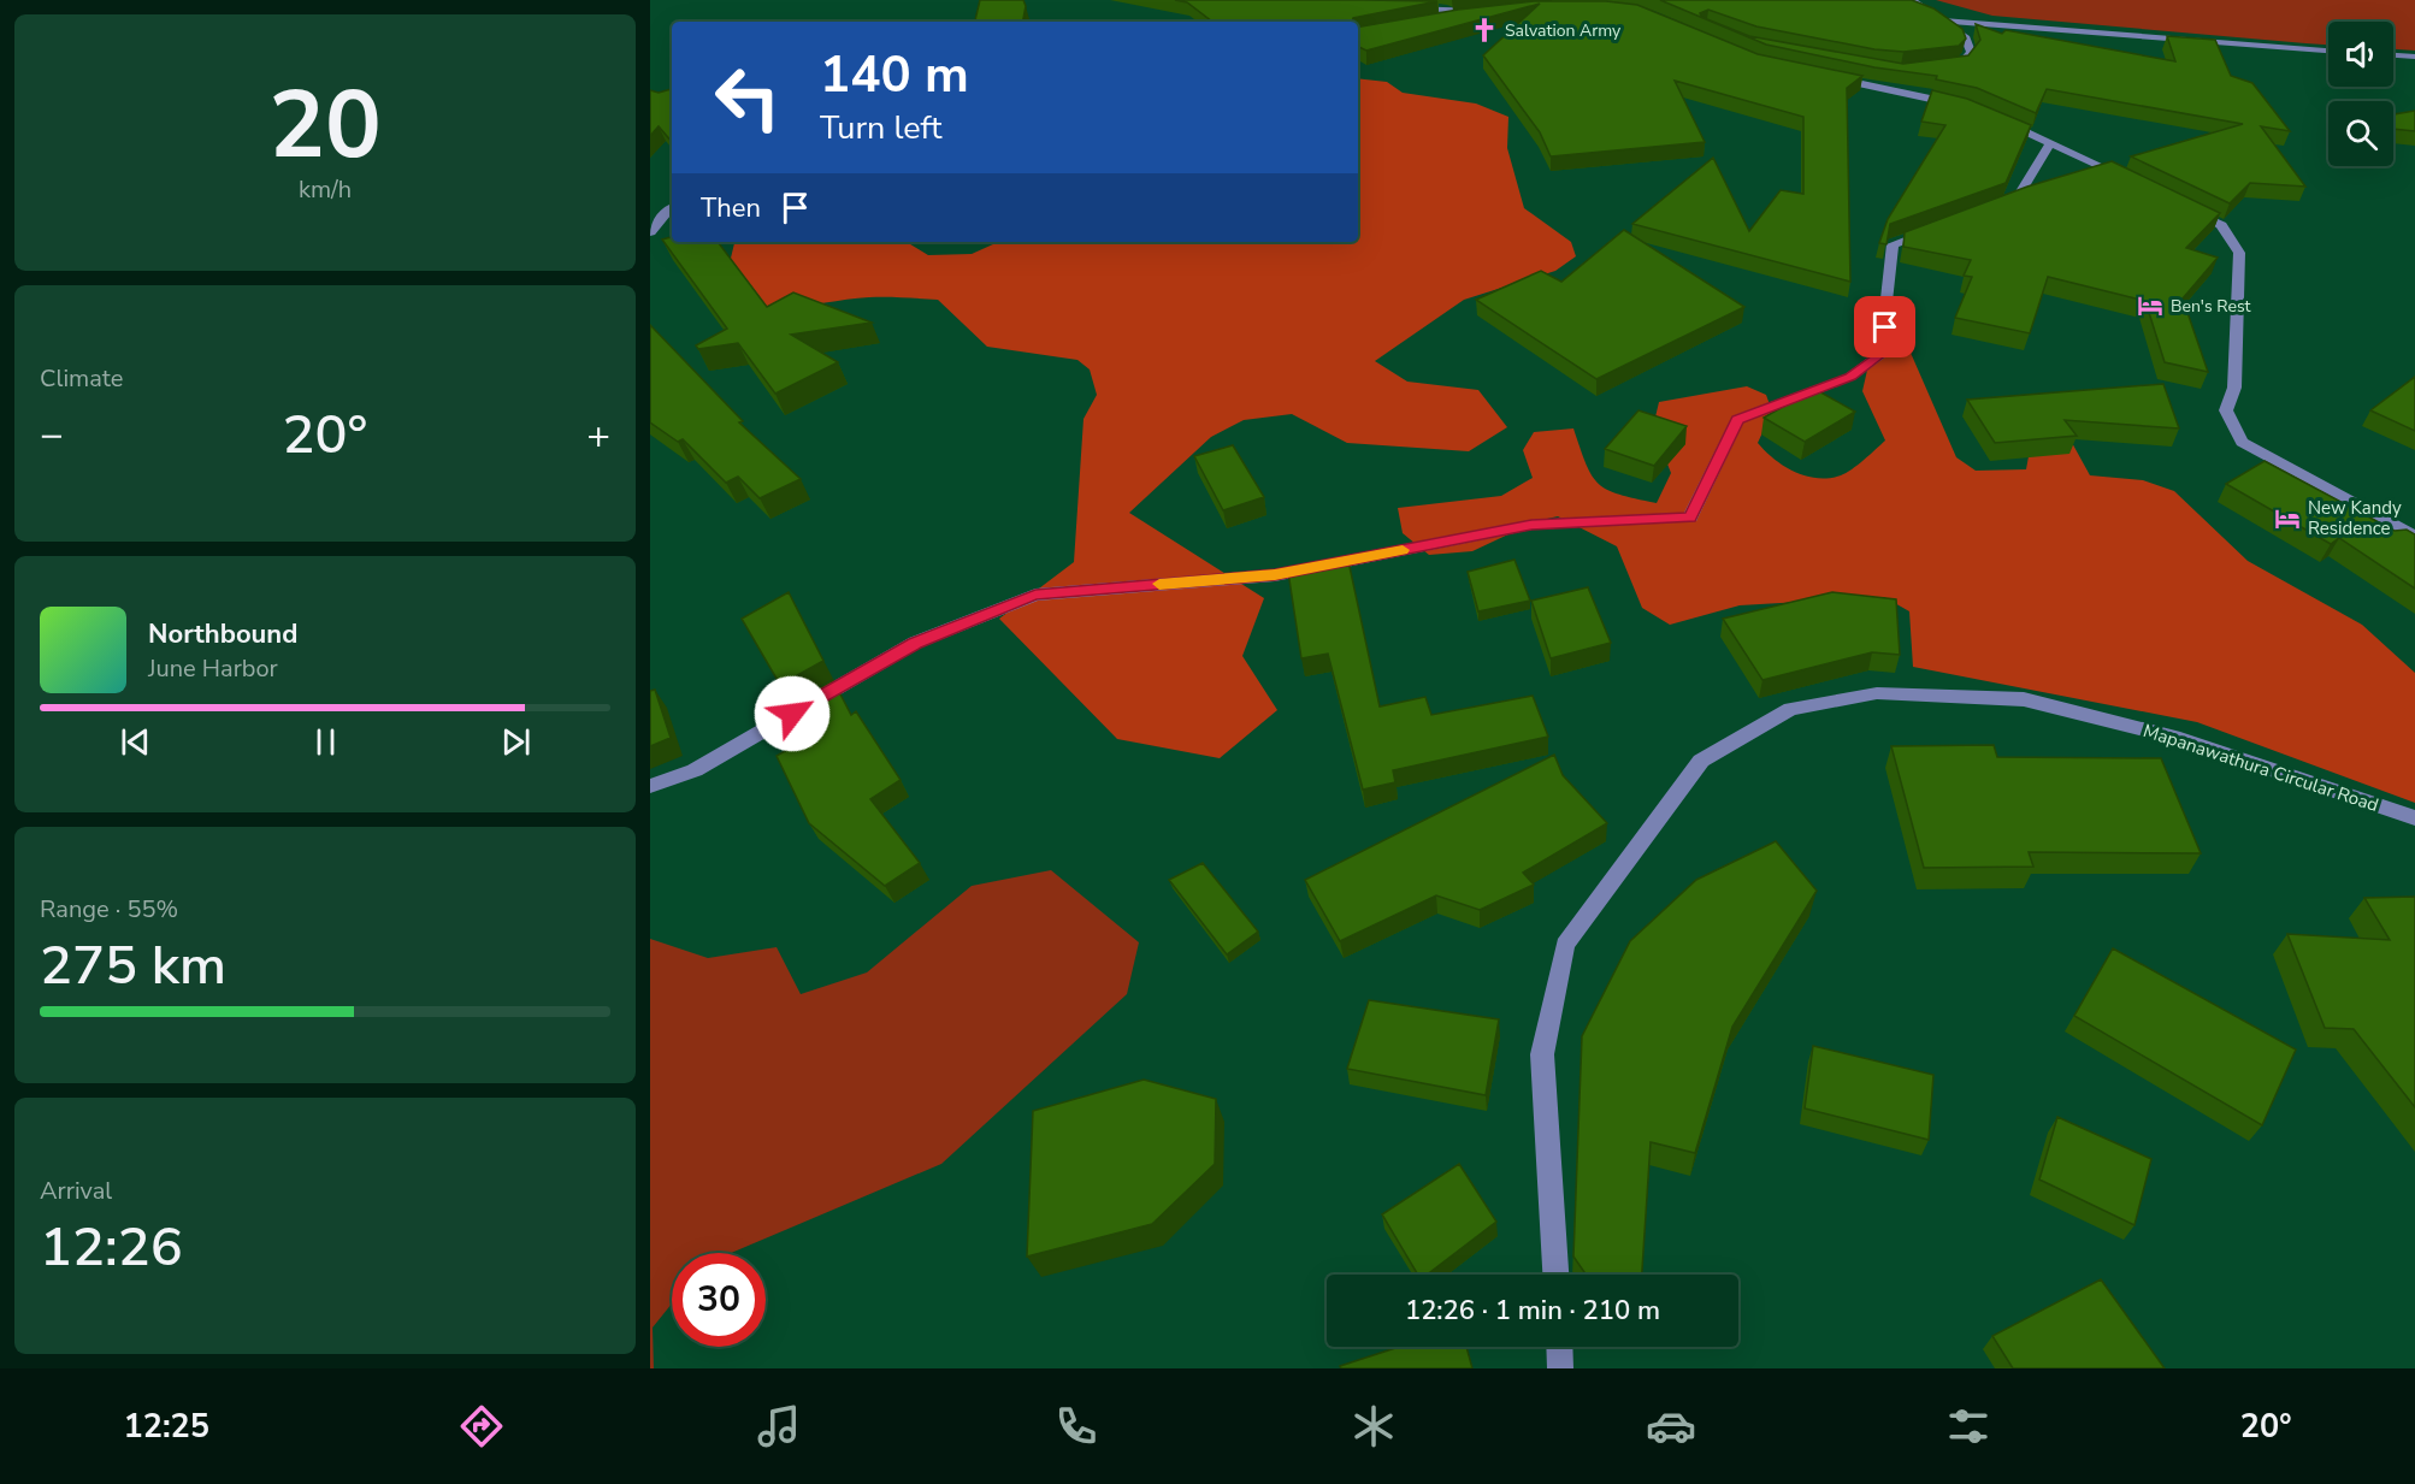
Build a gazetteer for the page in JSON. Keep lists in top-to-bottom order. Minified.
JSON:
{"streets":{"street":["Mapanawathura Circular Road"]},"places":{"church":["Salvation Army"],"hotel":["Ben's Rest","New Kandy Residence"]},"page":{"tile":[["20","km/h"],"Climate",["Range · 55%","275 km"],["Arrival","12:26"]],"turn":["140 m","Turn left"],"then":"Then","heat":["−","20°","+"],"song":["Northbound","June Harbor"],"limit":"30","trip":"12:26 · 1 min · 210 m","tabs":["12:25","20°"]}}
